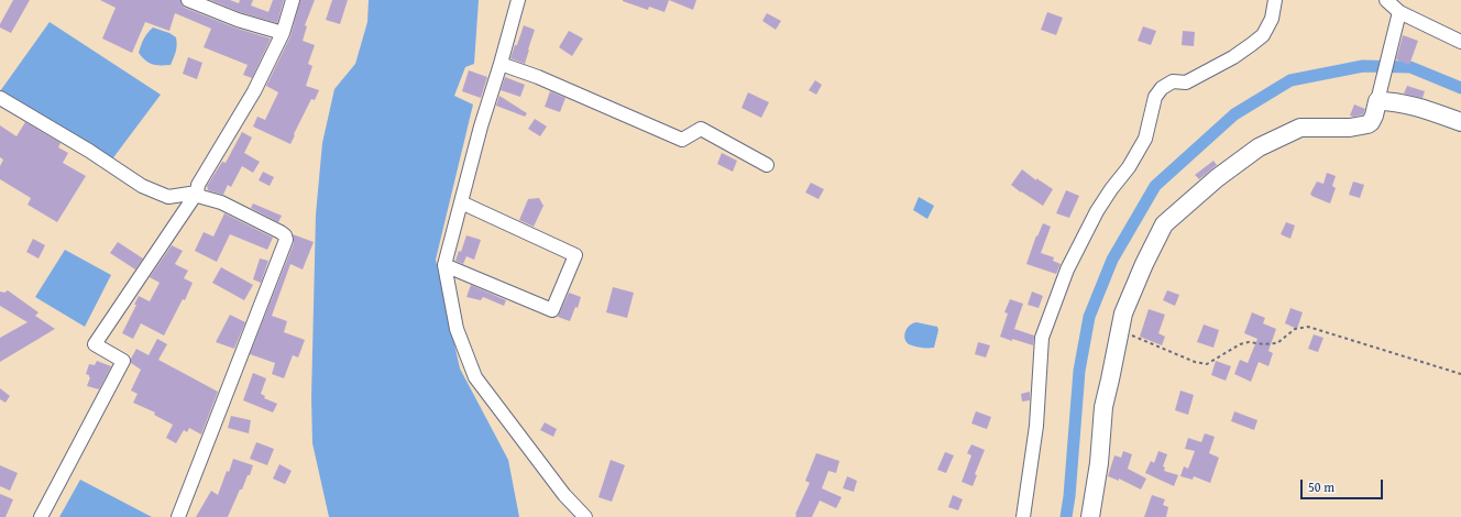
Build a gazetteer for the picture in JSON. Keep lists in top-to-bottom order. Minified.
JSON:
{"scale_bar":"50 m"}
